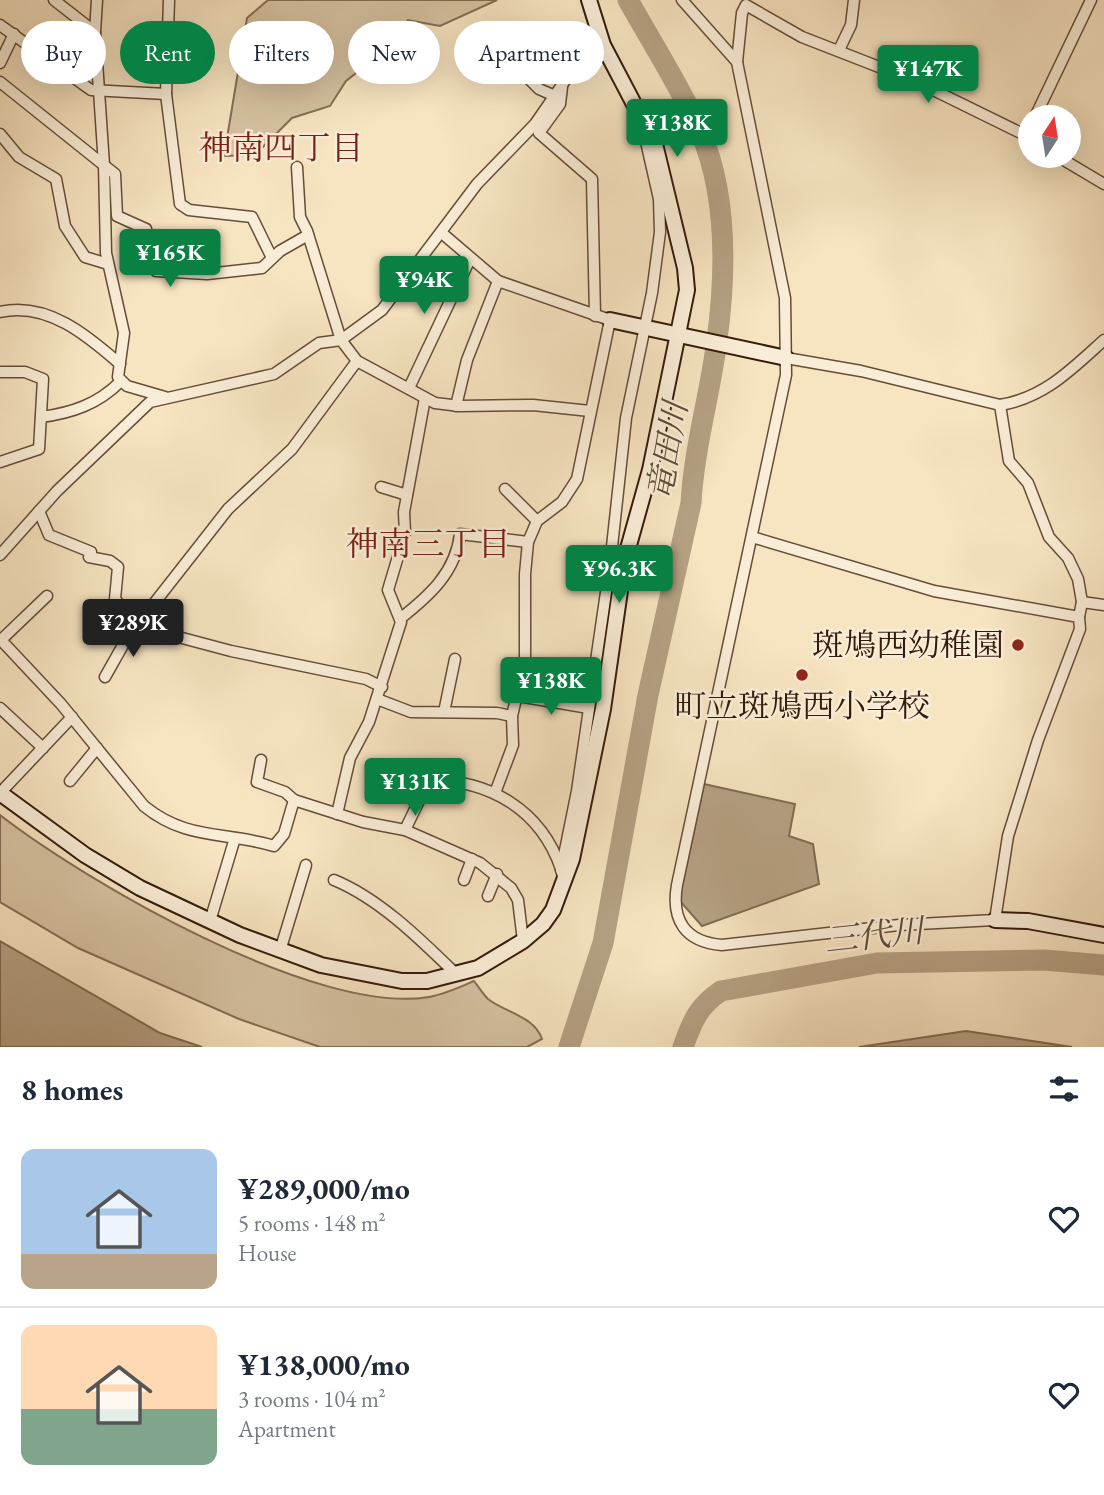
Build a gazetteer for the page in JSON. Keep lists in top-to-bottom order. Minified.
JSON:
{"districts":["神南四丁目","神南三丁目"],"water":["竜田川","三代川"],"places":["斑鳩西幼稚園","町立斑鳩西小学校"],"north":"top","page":{"chip":["Buy","Rent","Filters","New","Apartment"],"price":["¥147K","¥138K","¥165K","¥94K","¥96.3K","¥289K","¥138K","¥131K"],"heading":"8 homes","list":[{"name":"¥289,000/mo","note":"5 rooms · 148 m² · House"},{"name":"¥138,000/mo","note":"3 rooms · 104 m² · Apartment"}]}}
